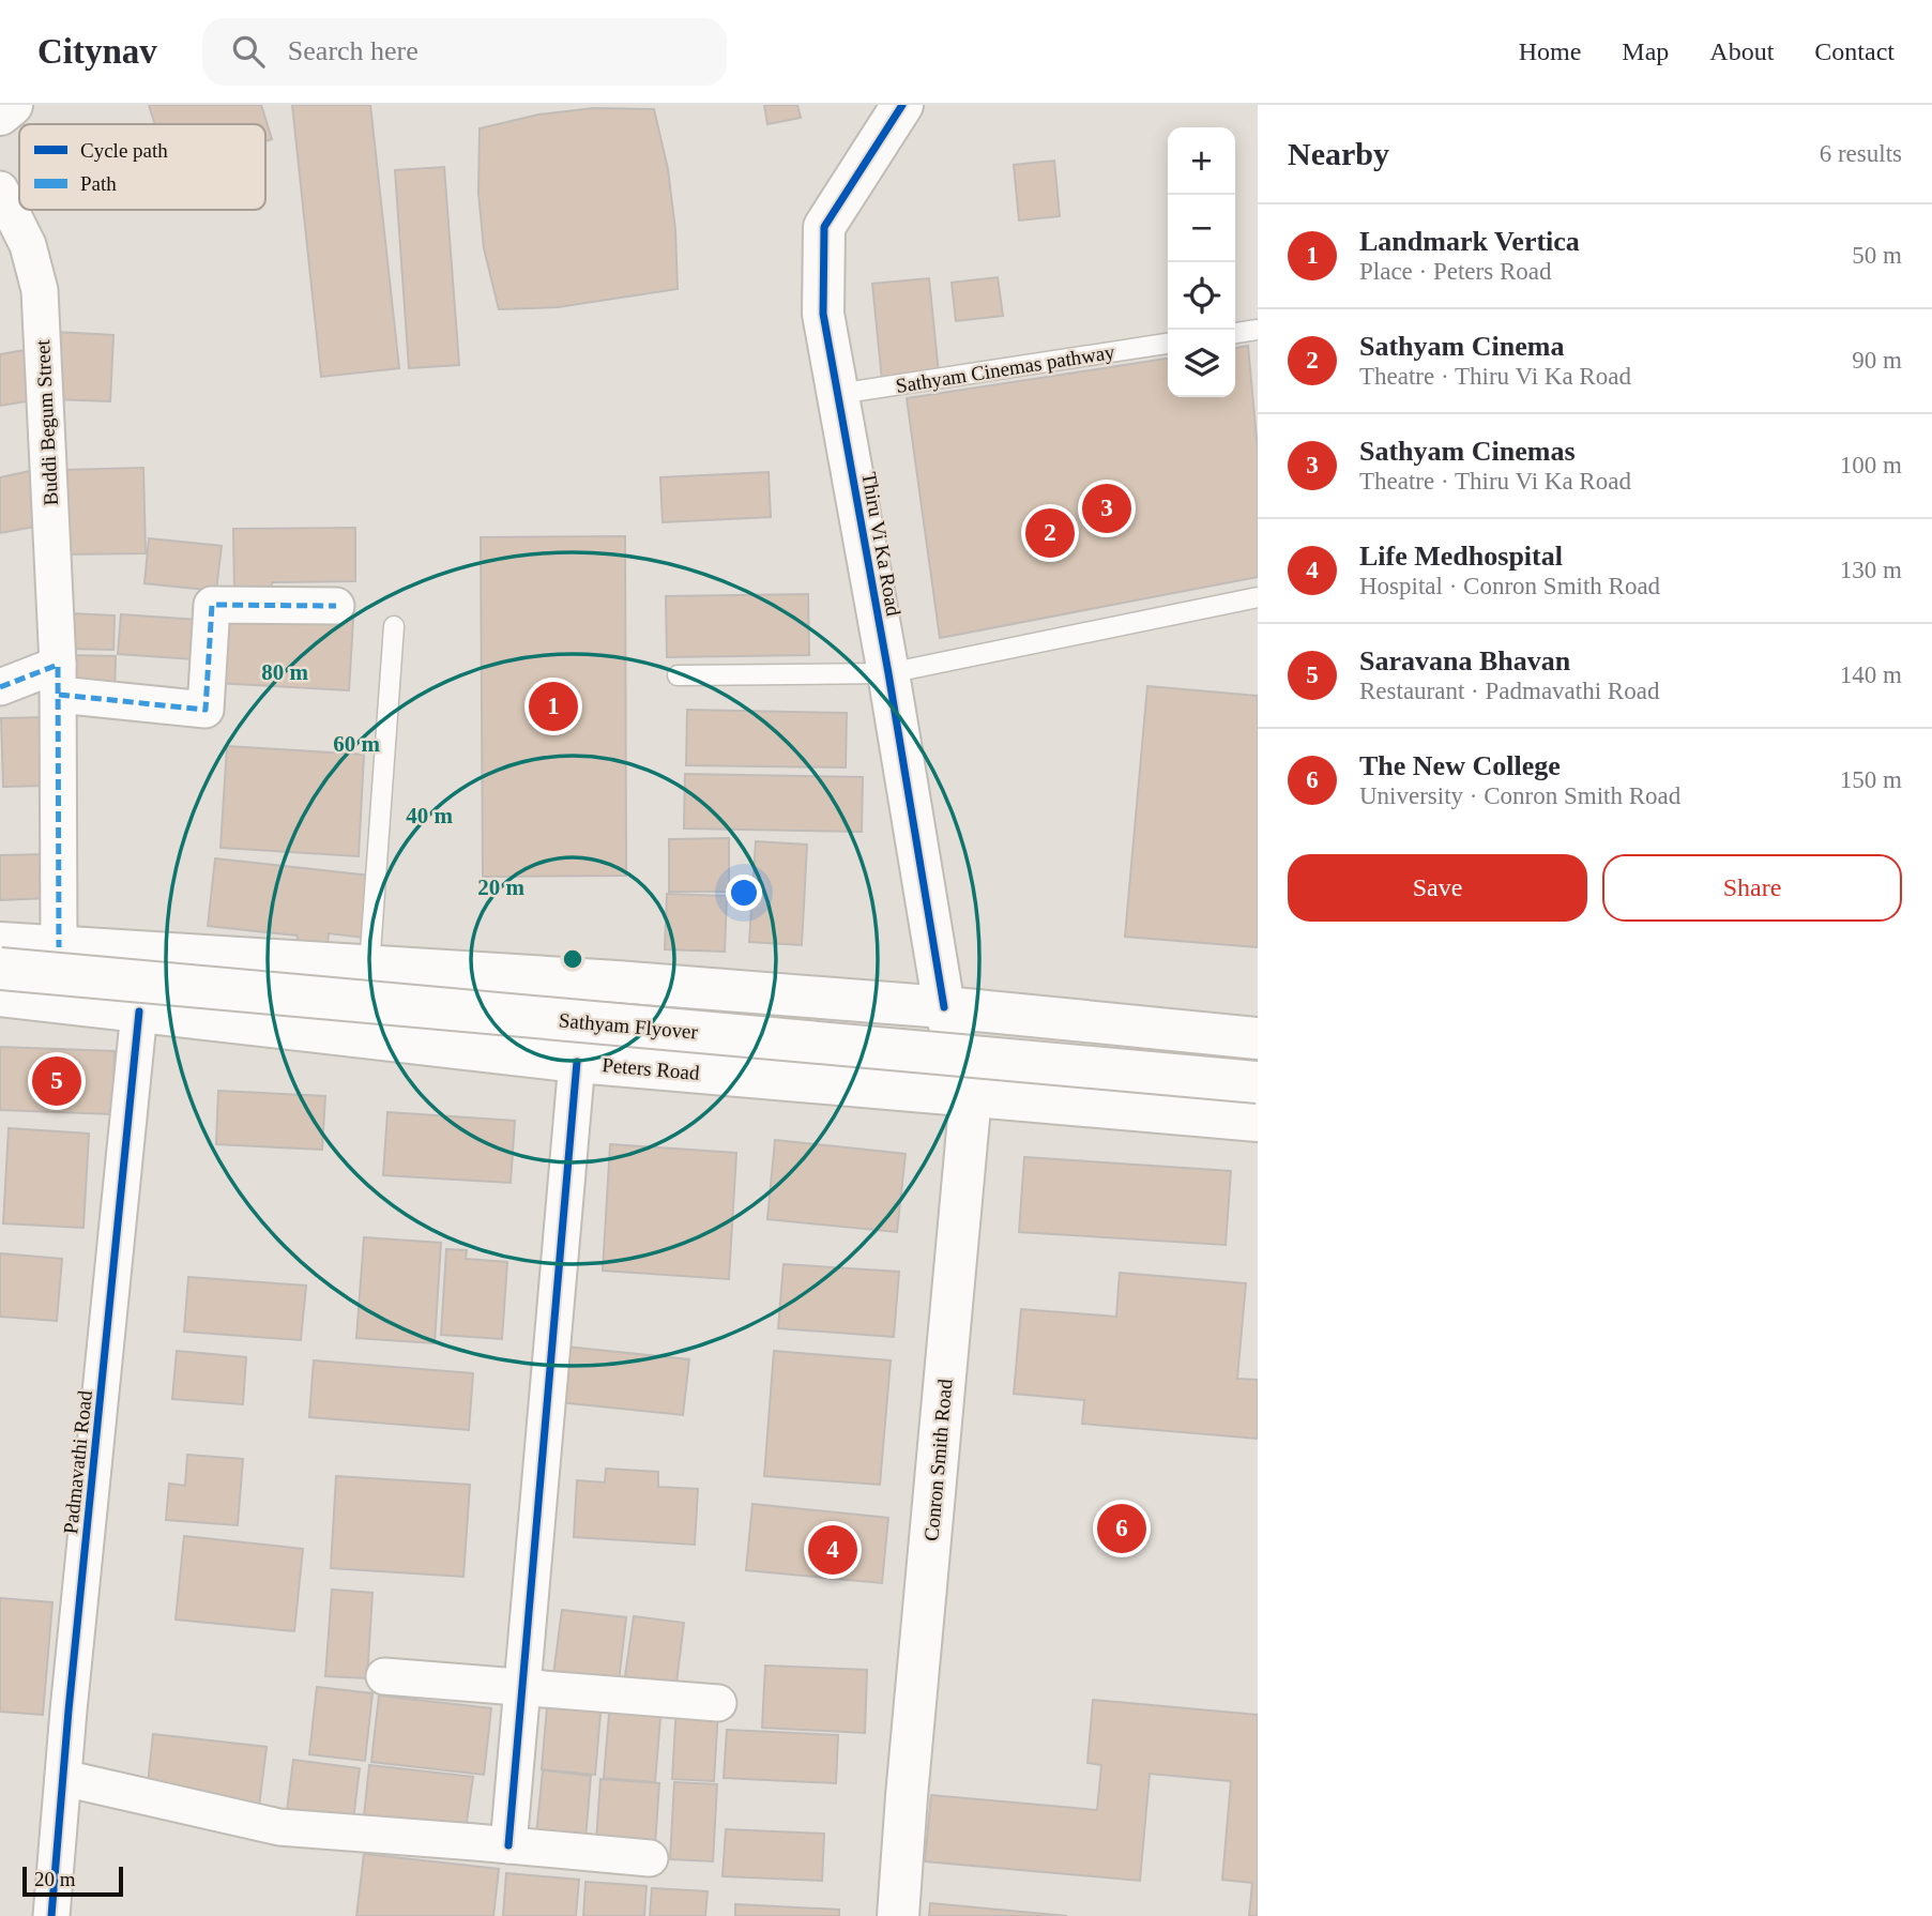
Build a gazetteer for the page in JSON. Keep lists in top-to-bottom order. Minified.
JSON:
{"streets":{"main road":["Thiru Vi Ka Road","Sathyam Flyover","Peters Road","Conron Smith Road"],"street":["Buddi Begum Street","Padmavathi Road"],"lane":["Sathyam Cinemas pathway"]},"crossings":[["Sathyam Cinemas pathway","Thiru Vi Ka Road"],["Thiru Vi Ka Road","Conron Smith Road"],["Peters Road","Conron Smith Road"],["Peters Road","Padmavathi Road"]],"legend":["Cycle path","Path"],"scale_bar":"20 m","page":{"header":"Citynav","search":"Search here","nav":["Home","Map","About","Contact"],"heading":["Nearby","6 results"],"map_buttons":["+","−"],"list":[{"mark":"1","name":"Landmark Vertica","note":"Place · Peters Road","value":"50 m"},{"mark":"2","name":"Sathyam Cinema","note":"Theatre · Thiru Vi Ka Road","value":"90 m"},{"mark":"3","name":"Sathyam Cinemas","note":"Theatre · Thiru Vi Ka Road","value":"100 m"},{"mark":"4","name":"Life Medhospital","note":"Hospital · Conron Smith Road","value":"130 m"},{"mark":"5","name":"Saravana Bhavan","note":"Restaurant · Padmavathi Road","value":"140 m"},{"mark":"6","name":"The New College","note":"University · Conron Smith Road","value":"150 m"}],"pins":["3","2","1","5","6","4"],"buttons":["Save","Share"],"scale":"20 m"},"rings":["80 m","60 m","40 m","20 m"]}
